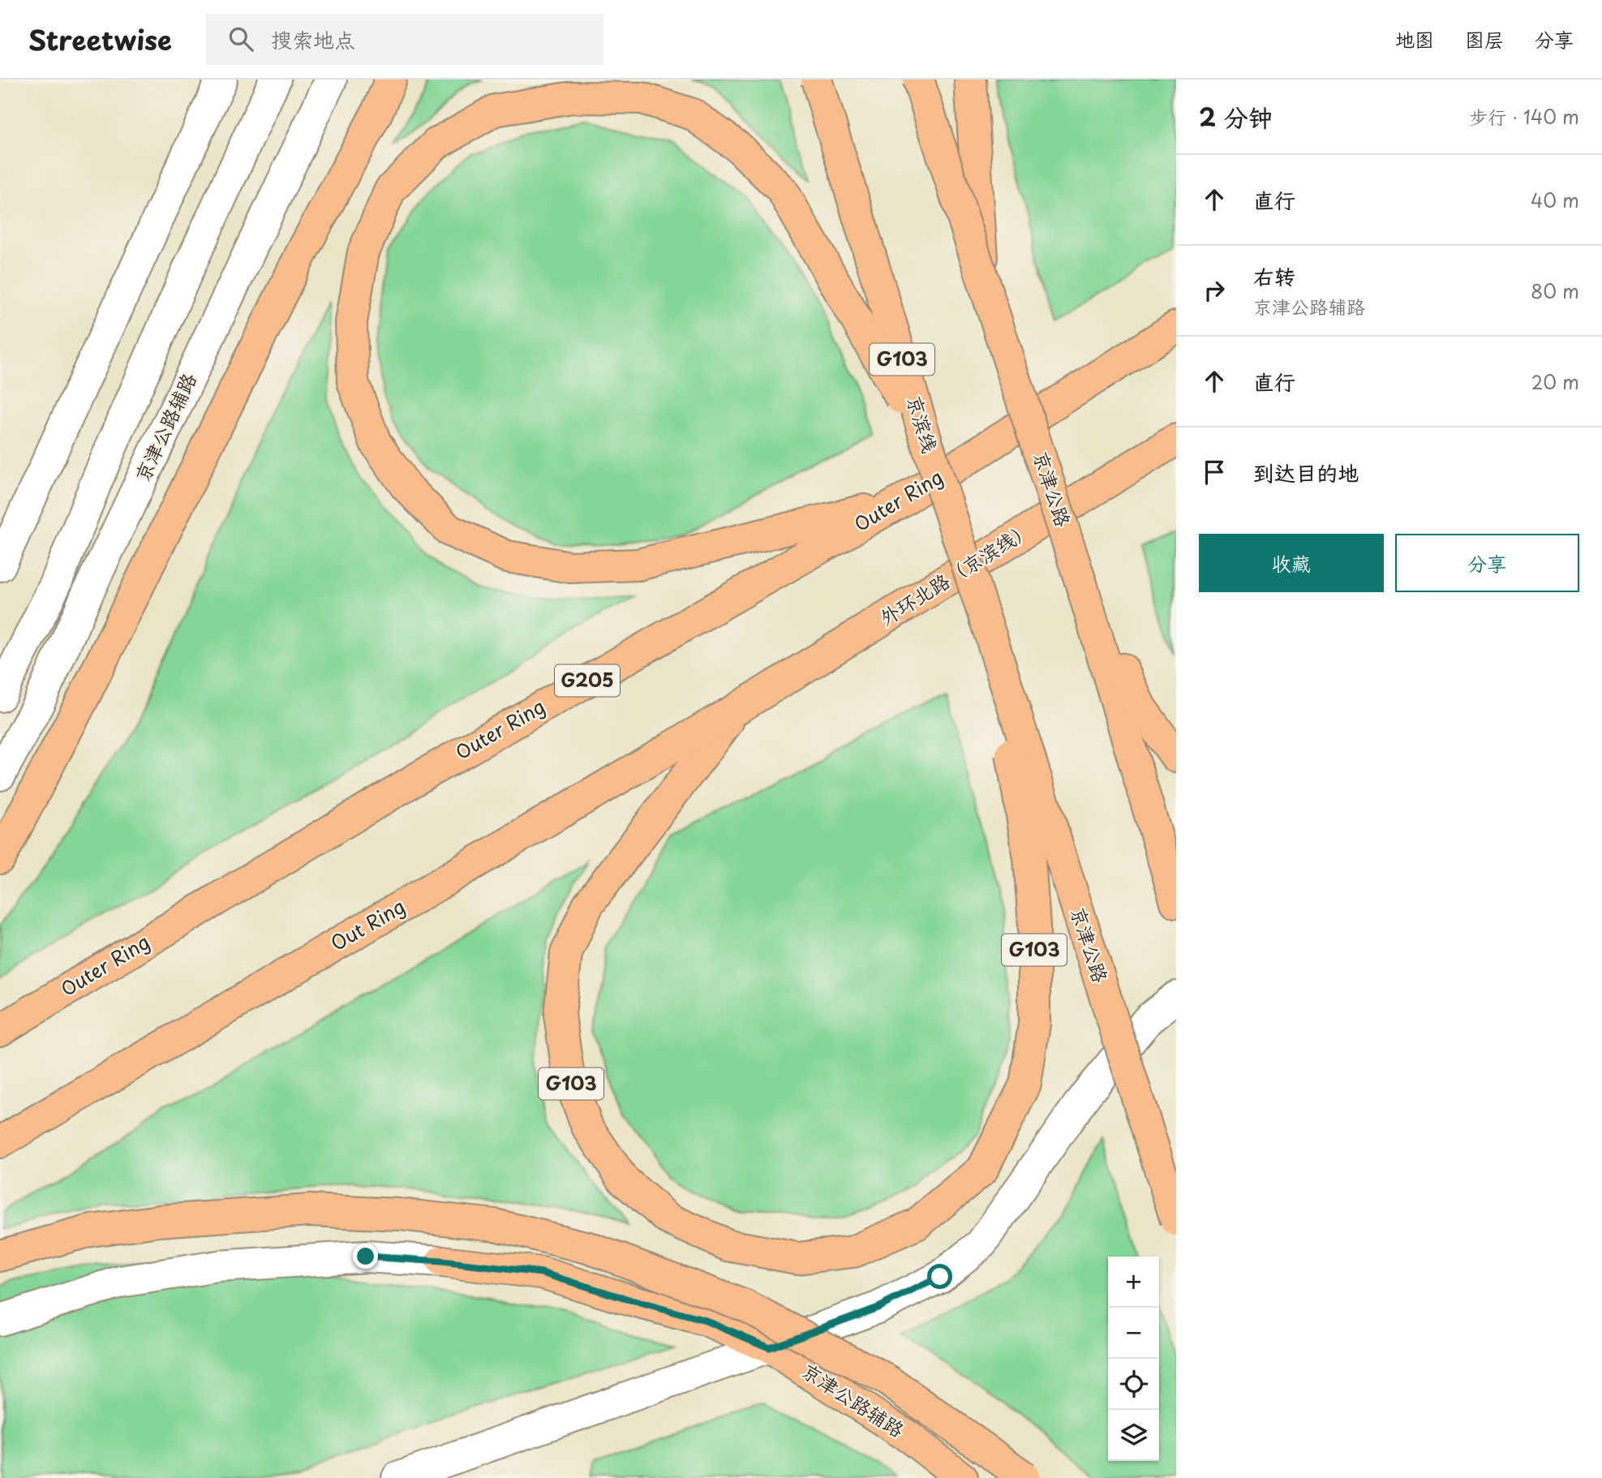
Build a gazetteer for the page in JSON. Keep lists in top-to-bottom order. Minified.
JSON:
{"streets":{"main road":["G103","京滨线","京津公路辅路","京津公路","Outer Ring","外环北路（京滨线）","G205","Out Ring"]},"crossings":[["G103","京滨线"],["G103","京津公路"],["G103","外环北路（京滨线）"],["G103","Out Ring"],["京滨线","京津公路"],["外环北路（京滨线）","Out Ring"]],"page":{"header":"Streetwise","search":"搜索地点","nav":["地图","图层","分享"],"heading":["2 分钟","步行 · 140 m"],"list":[["直行","40 m"],["右转","京津公路辅路","80 m"],["直行","20 m"],"到达目的地"],"buttons":["收藏","分享"],"map_buttons":["+","−"]}}
